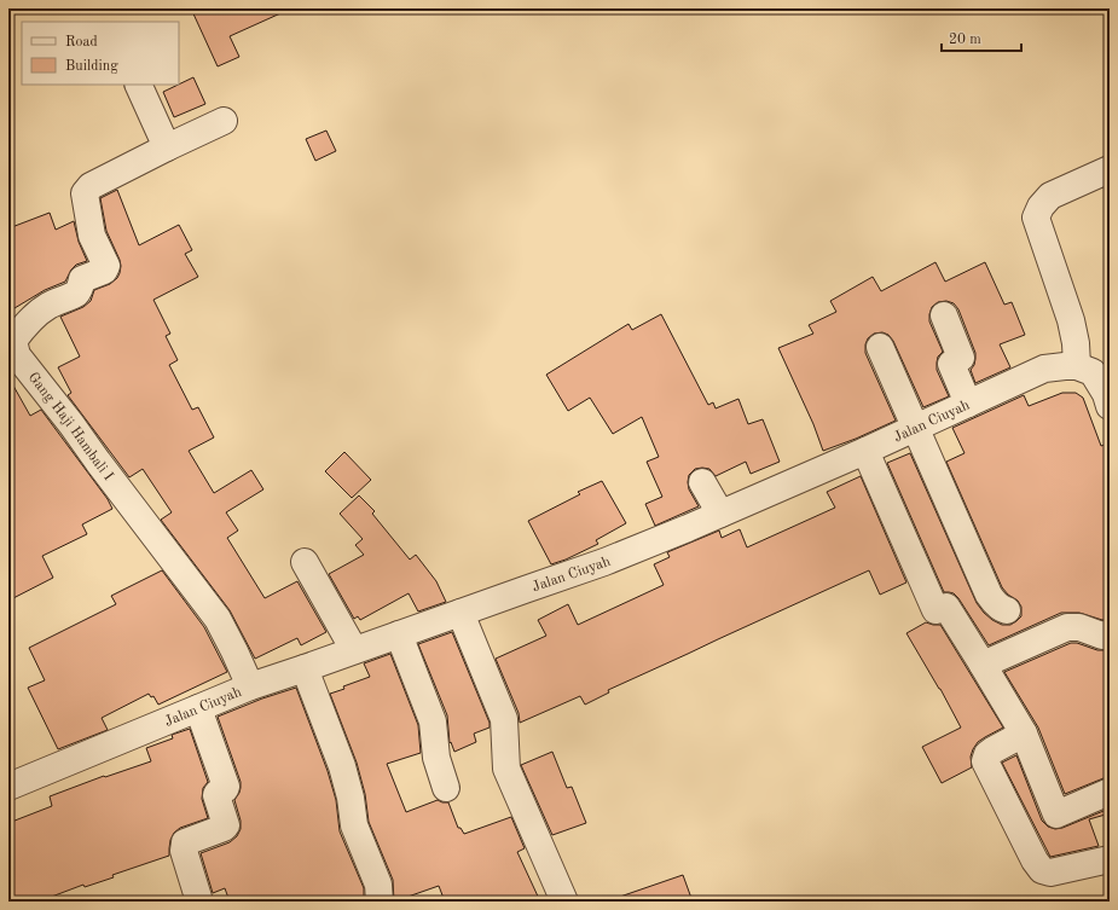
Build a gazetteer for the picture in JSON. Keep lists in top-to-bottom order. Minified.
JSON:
{"streets":{"street":["Jalan Ciuyah","Gang Haji Hambali I"]},"crossings":[["Jalan Ciuyah","Gang Haji Hambali I"]],"legend":["Road","Building"],"scale_bar":"20 m"}
